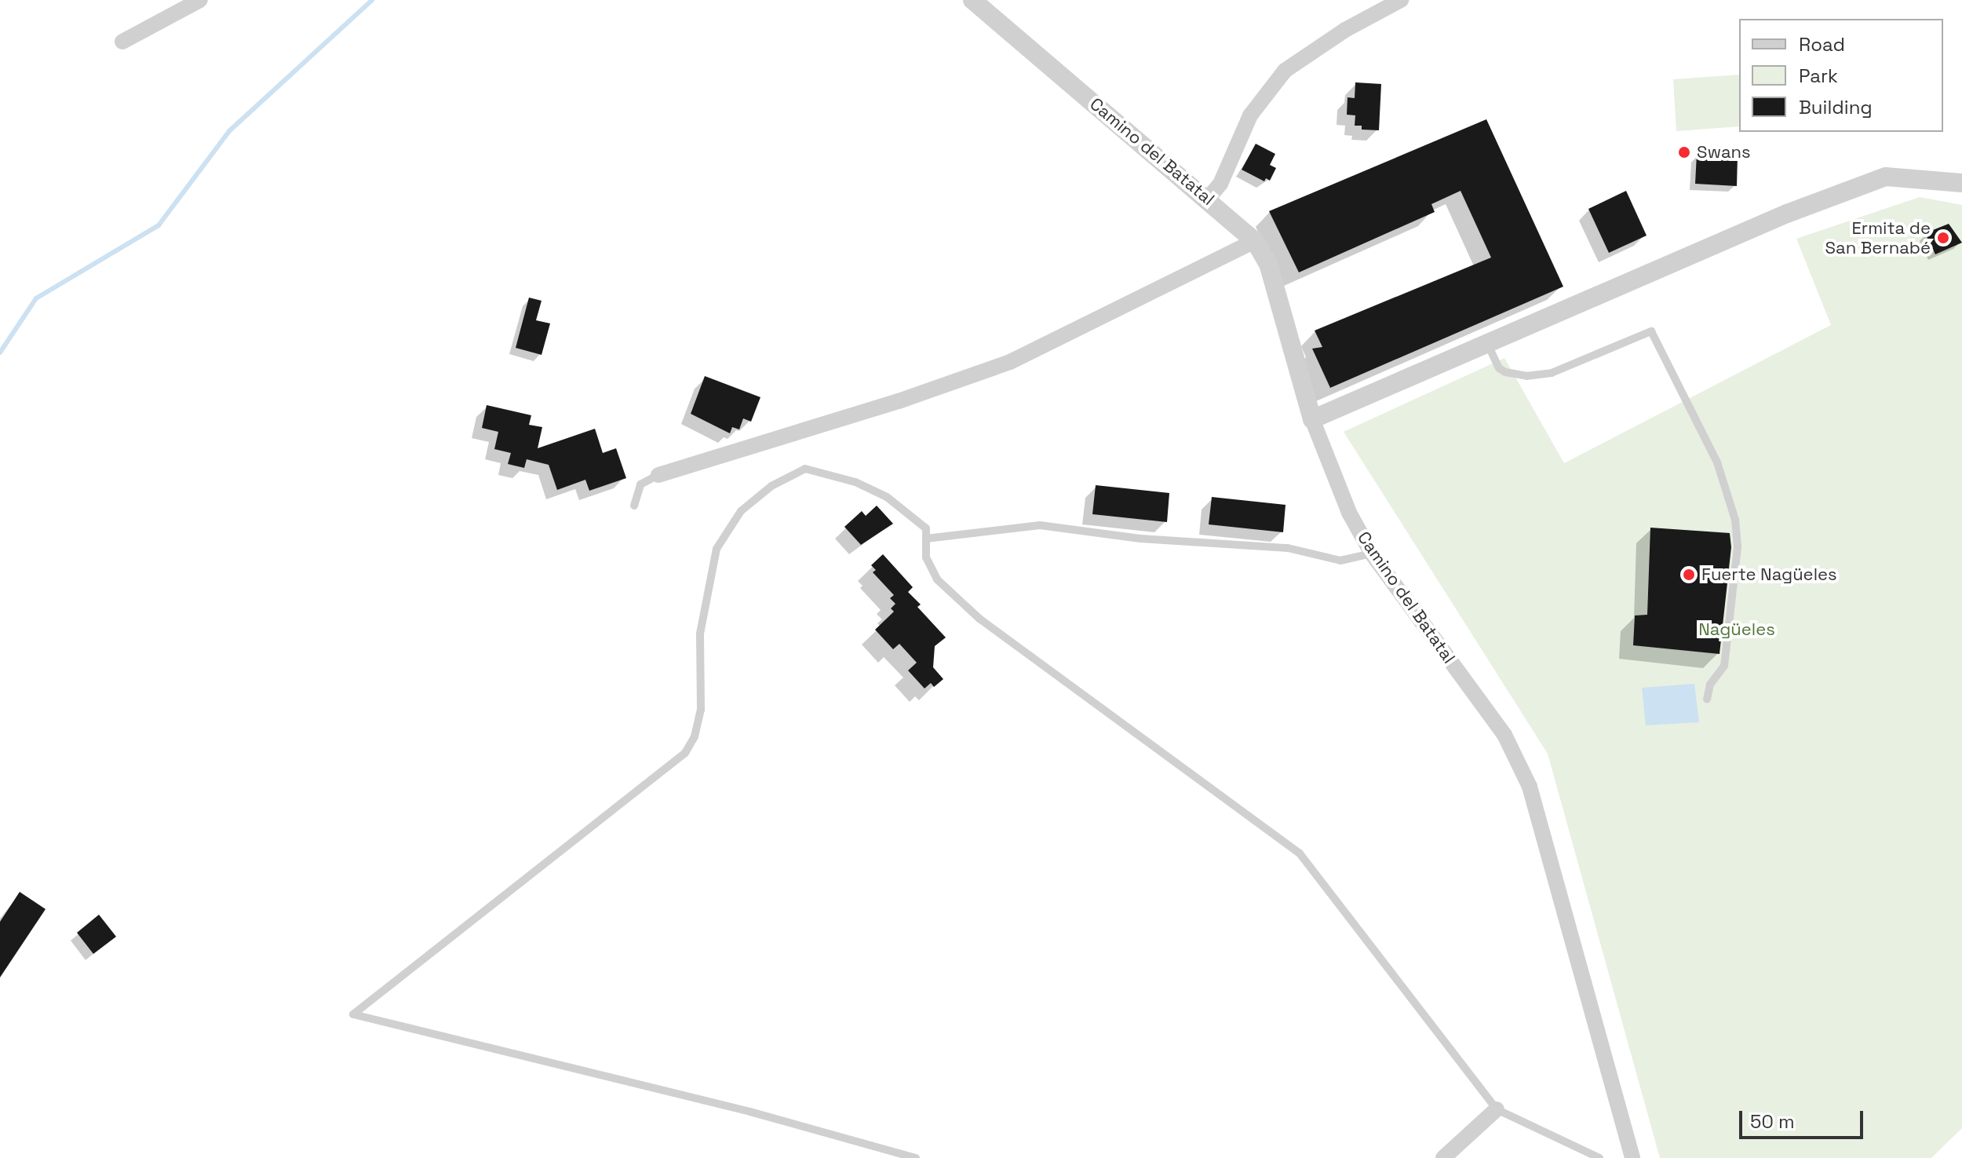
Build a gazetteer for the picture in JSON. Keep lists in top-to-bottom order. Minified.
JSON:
{"streets":{"street":["Camino del Batatal"]},"parks":["Nagüeles"],"places":["Swans","Ermita de San Bernabé","Fuerte Nagüeles"],"legend":["Road","Park","Building"],"scale_bar":"50 m"}
